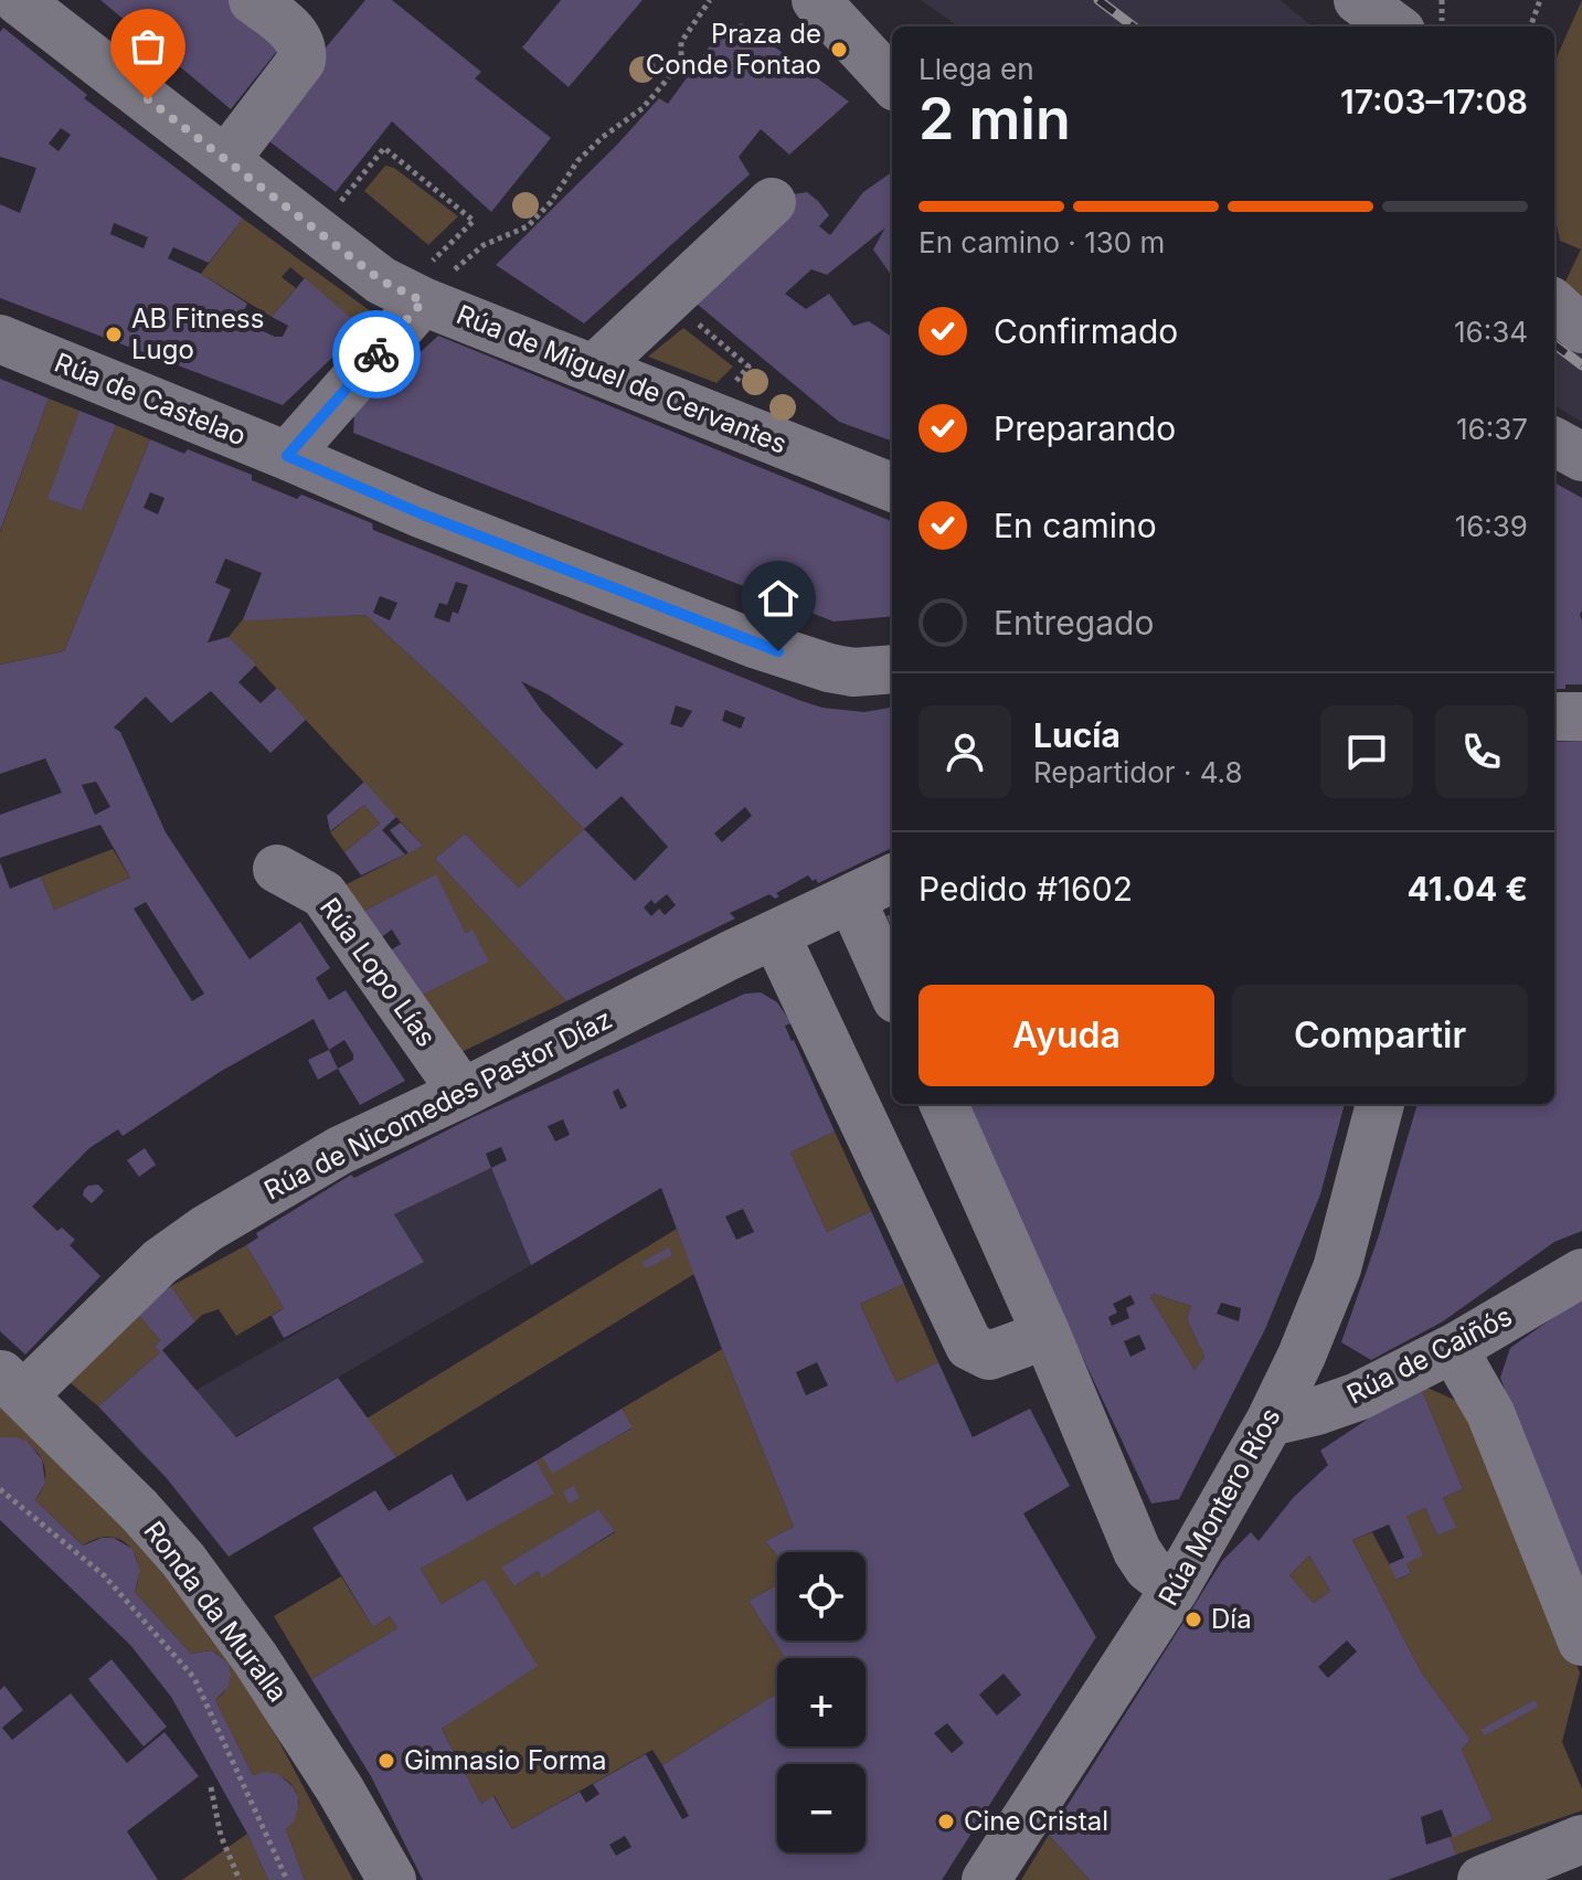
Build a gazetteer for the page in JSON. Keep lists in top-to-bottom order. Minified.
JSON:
{"streets":{"street":["Rúa de Miguel de Cervantes","Rúa de Castelao","Rúa Lopo Lías","Rúa de Nicomedes Pastor Díaz","Rúa de Caiñós","Rúa Montero Ríos","Ronda da Muralla"]},"crossings":[["Rúa Lopo Lías","Rúa de Nicomedes Pastor Díaz"],["Rúa de Nicomedes Pastor Díaz","Ronda da Muralla"],["Rúa de Caiñós","Rúa Montero Ríos"]],"places":["Praza de Conde Fontao","AB Fitness Lugo","Día","Gimnasio Forma","Cine Cristal"],"page":{"heading":["2 min","Llega en","17:03–17:08"],"panel":["Lucía","Repartidor · 4.8","Pedido #1602","41.04 €"],"bar":"En camino · 130 m","list":[["Confirmado","16:34"],["Preparando","16:37"],["En camino","16:39"],"Entregado"],"buttons":["Ayuda","Compartir"],"map_buttons":["+","−"]}}
